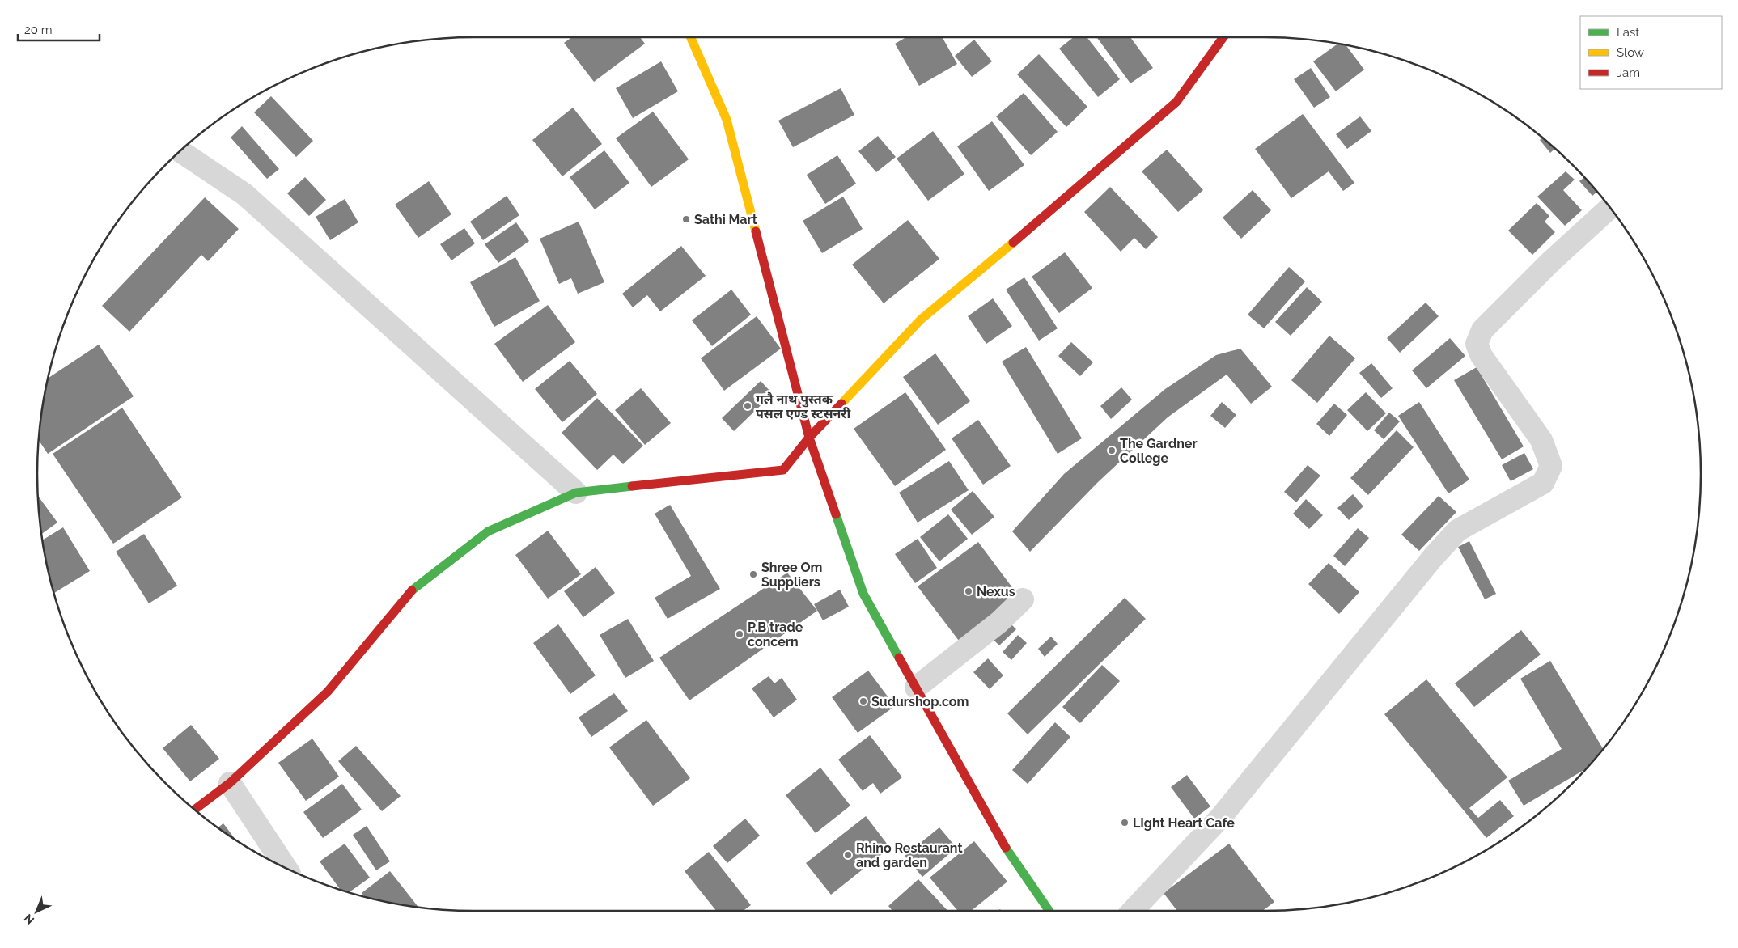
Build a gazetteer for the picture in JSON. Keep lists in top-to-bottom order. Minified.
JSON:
{"places":["Sathi Mart","गलै नाथ पुस्तक पसल एण्ड स्टसनरी","The Gardner College","Shree Om Suppliers","Nexus","P.B trade concern","Sudurshop.com","LIght Heart Cafe","Rhino Restaurant and garden"],"legend":["Fast","Slow","Jam"],"scale_bar":"20 m","north":"bottom left"}
